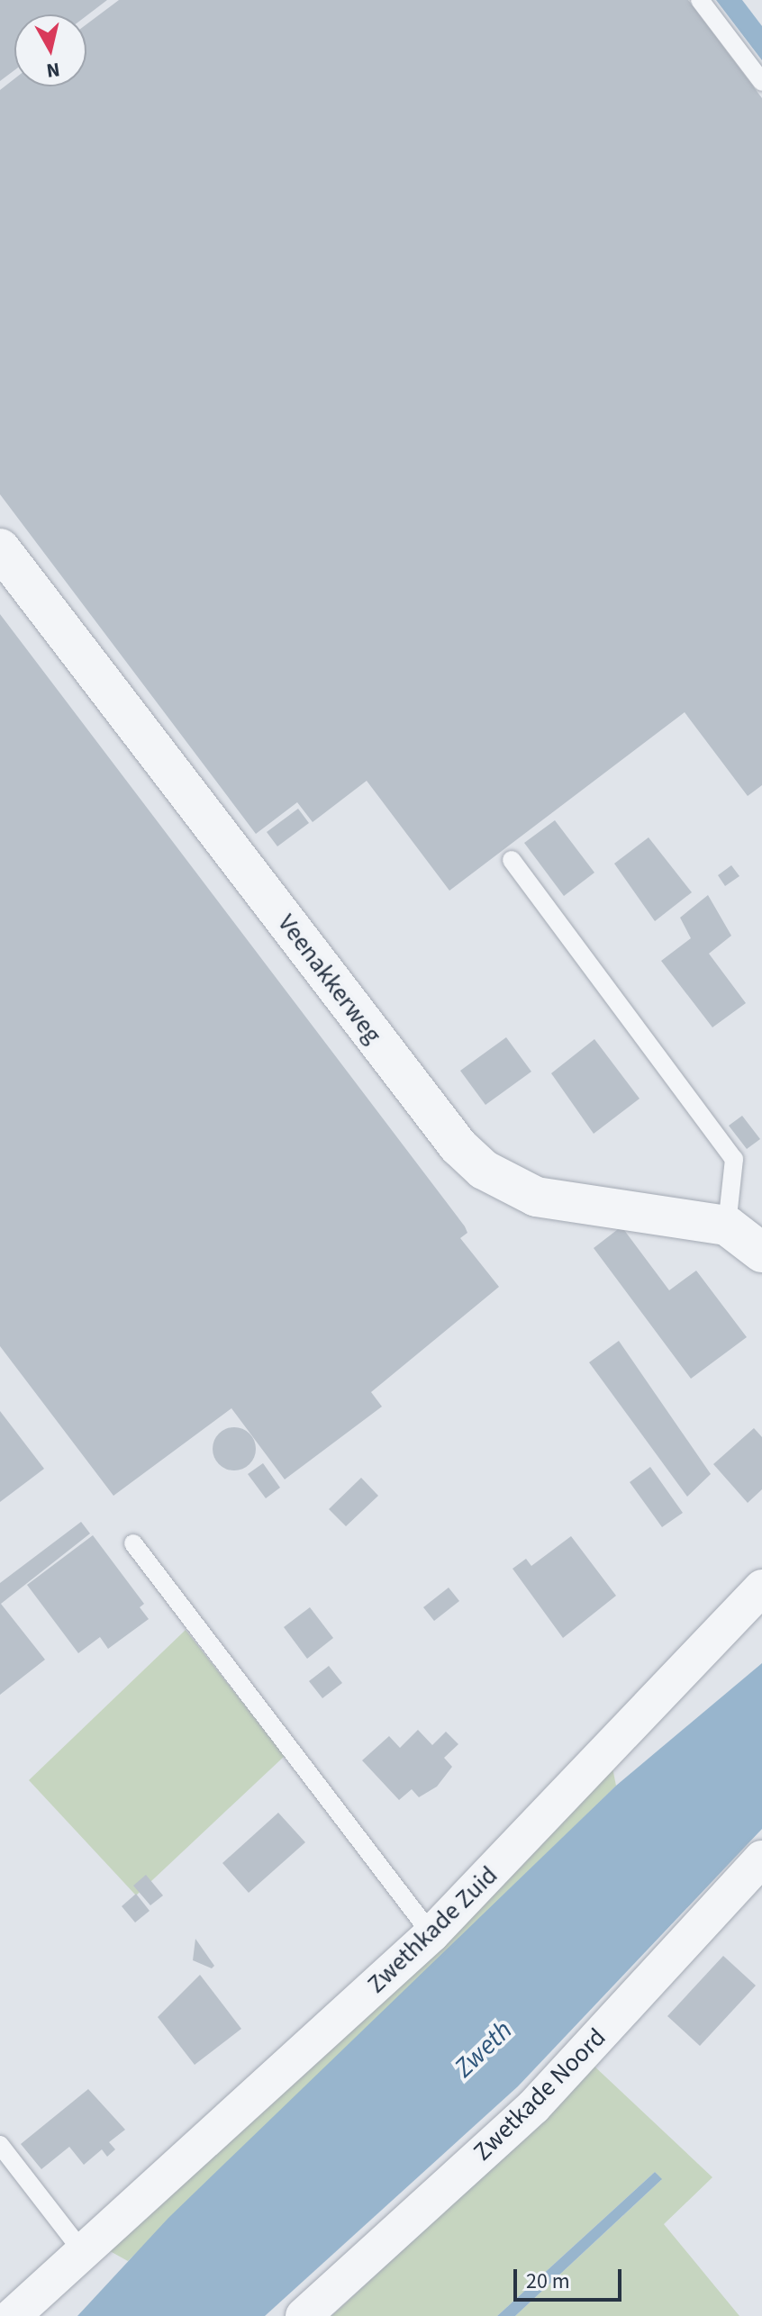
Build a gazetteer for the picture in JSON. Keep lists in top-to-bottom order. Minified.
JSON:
{"streets":{"street":["Veenakkerweg","Zwethkade Zuid","Zwetkade Noord"]},"water":["Zweth"],"scale_bar":"20 m","north":"bottom"}
